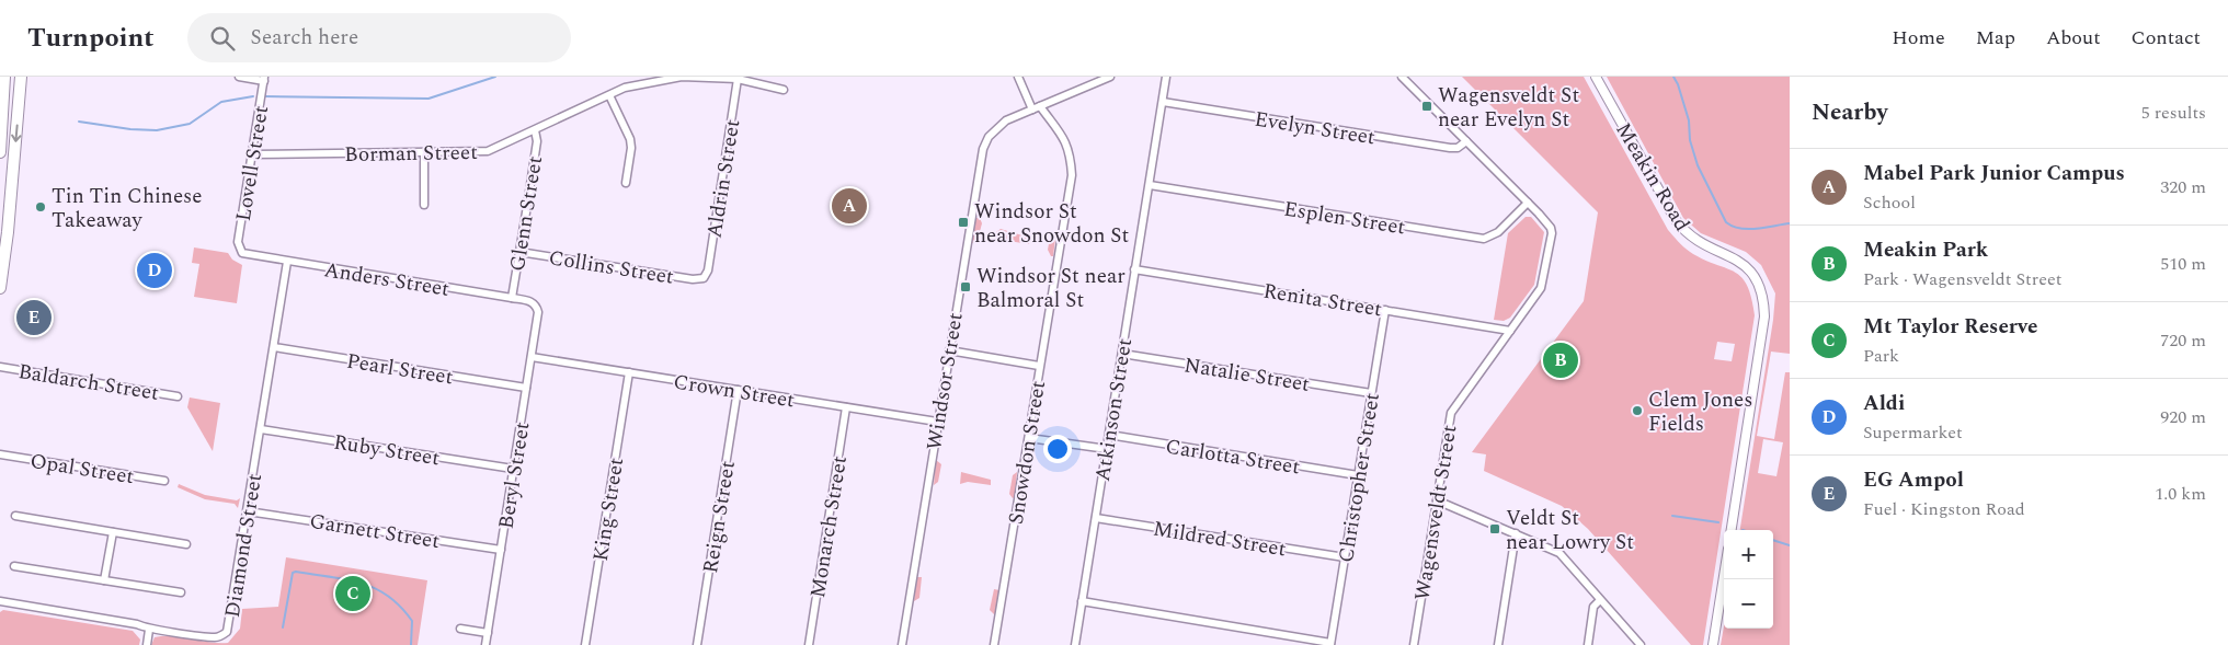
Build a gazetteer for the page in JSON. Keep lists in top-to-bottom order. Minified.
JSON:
{"streets":{"street":["Evelyn Street","Borman Street","Lovell Street","Meakin Road","Aldrin Street","Glenn Street","Esplen Street","Collins Street","Anders Street","Renita Street","Pearl Street","Natalie Street","Baldarch Street","Windsor Street","Crown Street","Atkinson Street","Ruby Street","Snowdon Street","Carlotta Street","Opal Street","Beryl Street","Christopher Street","King Street","Wagensveldt Street","Reign Street","Monarch Street","Garnett Street","Mildred Street","Diamond Street"]},"crossings":[["Evelyn Street","Atkinson Street"],["Evelyn Street","Wagensveldt Street"],["Borman Street","Lovell Street"],["Borman Street","Aldrin Street"],["Borman Street","Glenn Street"],["Lovell Street","Anders Street"],["Aldrin Street","Collins Street"],["Glenn Street","Collins Street"],["Glenn Street","Anders Street"],["Esplen Street","Atkinson Street"],["Esplen Street","Wagensveldt Street"],["Anders Street","Beryl Street"],["Anders Street","Diamond Street"],["Renita Street","Atkinson Street"],["Renita Street","Christopher Street"],["Renita Street","Wagensveldt Street"],["Pearl Street","Beryl Street"],["Pearl Street","Diamond Street"],["Natalie Street","Atkinson Street"],["Natalie Street","Christopher Street"],["Windsor Street","Crown Street"],["Crown Street","Beryl Street"],["Crown Street","King Street"],["Crown Street","Reign Street"],["Crown Street","Monarch Street"],["Atkinson Street","Carlotta Street"],["Atkinson Street","Mildred Street"],["Ruby Street","Beryl Street"],["Ruby Street","Diamond Street"],["Carlotta Street","Christopher Street"],["Beryl Street","Garnett Street"],["Christopher Street","Mildred Street"],["Garnett Street","Diamond Street"]],"places":{"transit":["Wagensveldt St near Evelyn St","Windsor St near Snowdon St","Windsor St near Balmoral St","Veldt St near Lowry St"],"other":["Tin Tin Chinese Takeaway","Clem Jones Fields"]},"page":{"header":"Turnpoint","search":"Search here","nav":["Home","Map","About","Contact"],"heading":["Nearby","5 results"],"list":[{"mark":"A","name":"Mabel Park Junior Campus","note":"School","value":"320 m"},{"mark":"B","name":"Meakin Park","note":"Park · Wagensveldt Street","value":"510 m"},{"mark":"C","name":"Mt Taylor Reserve","note":"Park","value":"720 m"},{"mark":"D","name":"Aldi","note":"Supermarket","value":"920 m"},{"mark":"E","name":"EG Ampol","note":"Fuel · Kingston Road","value":"1.0 km"}],"pins":["A","D","E","B","C"],"map_buttons":["+","−"]}}
